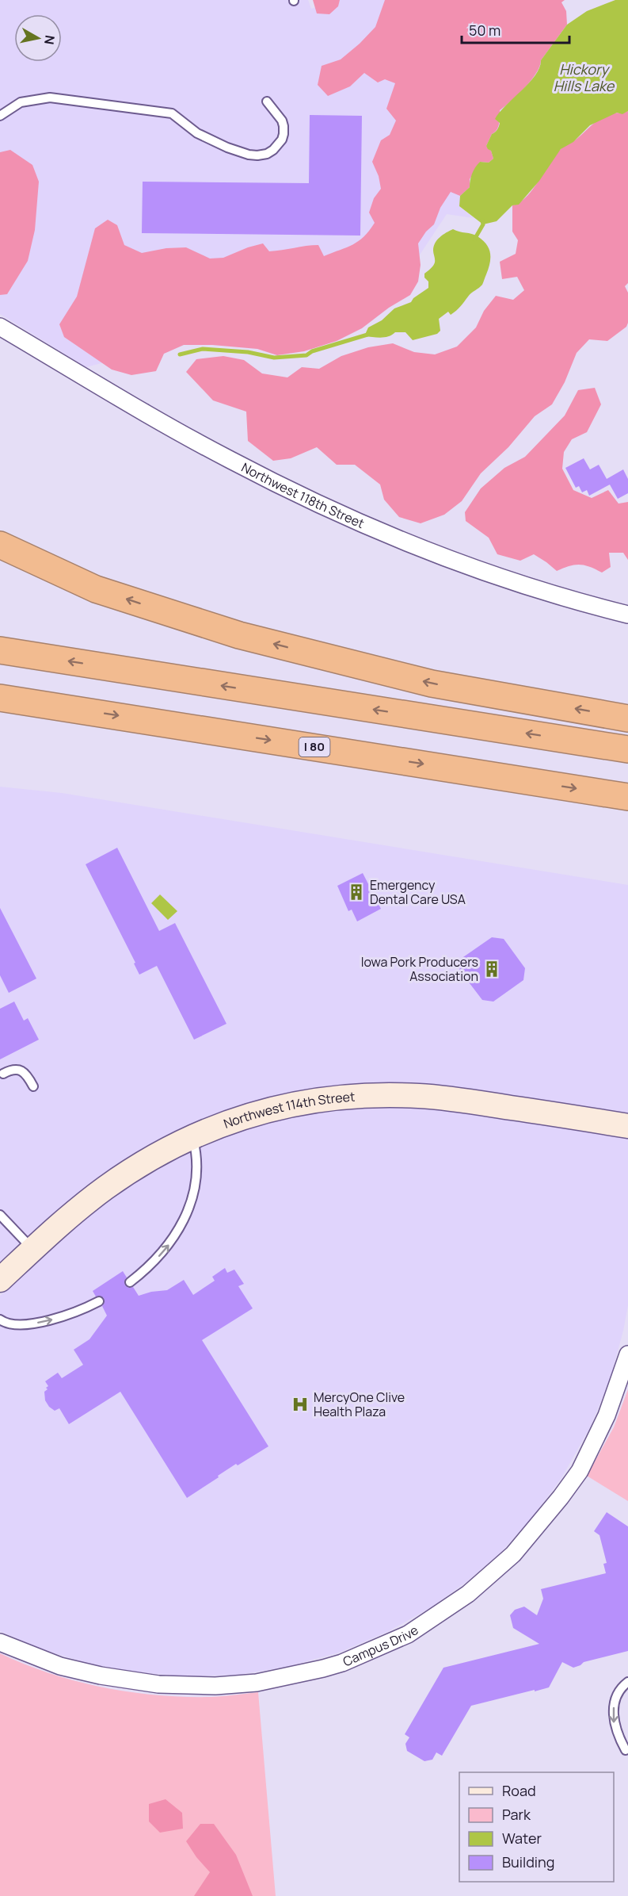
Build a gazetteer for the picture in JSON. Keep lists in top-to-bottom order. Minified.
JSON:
{"streets":{"highway":["I 80"],"street":["Northwest 118th Street","Northwest 114th Street","Campus Drive"]},"water":["Hickory Hills Lake"],"places":{"building":["Emergency Dental Care USA","Iowa Pork Producers Association"],"hospital":["MercyOne Clive Health Plaza"]},"legend":["Road","Park","Water","Building"],"scale_bar":"50 m","north":"right"}
